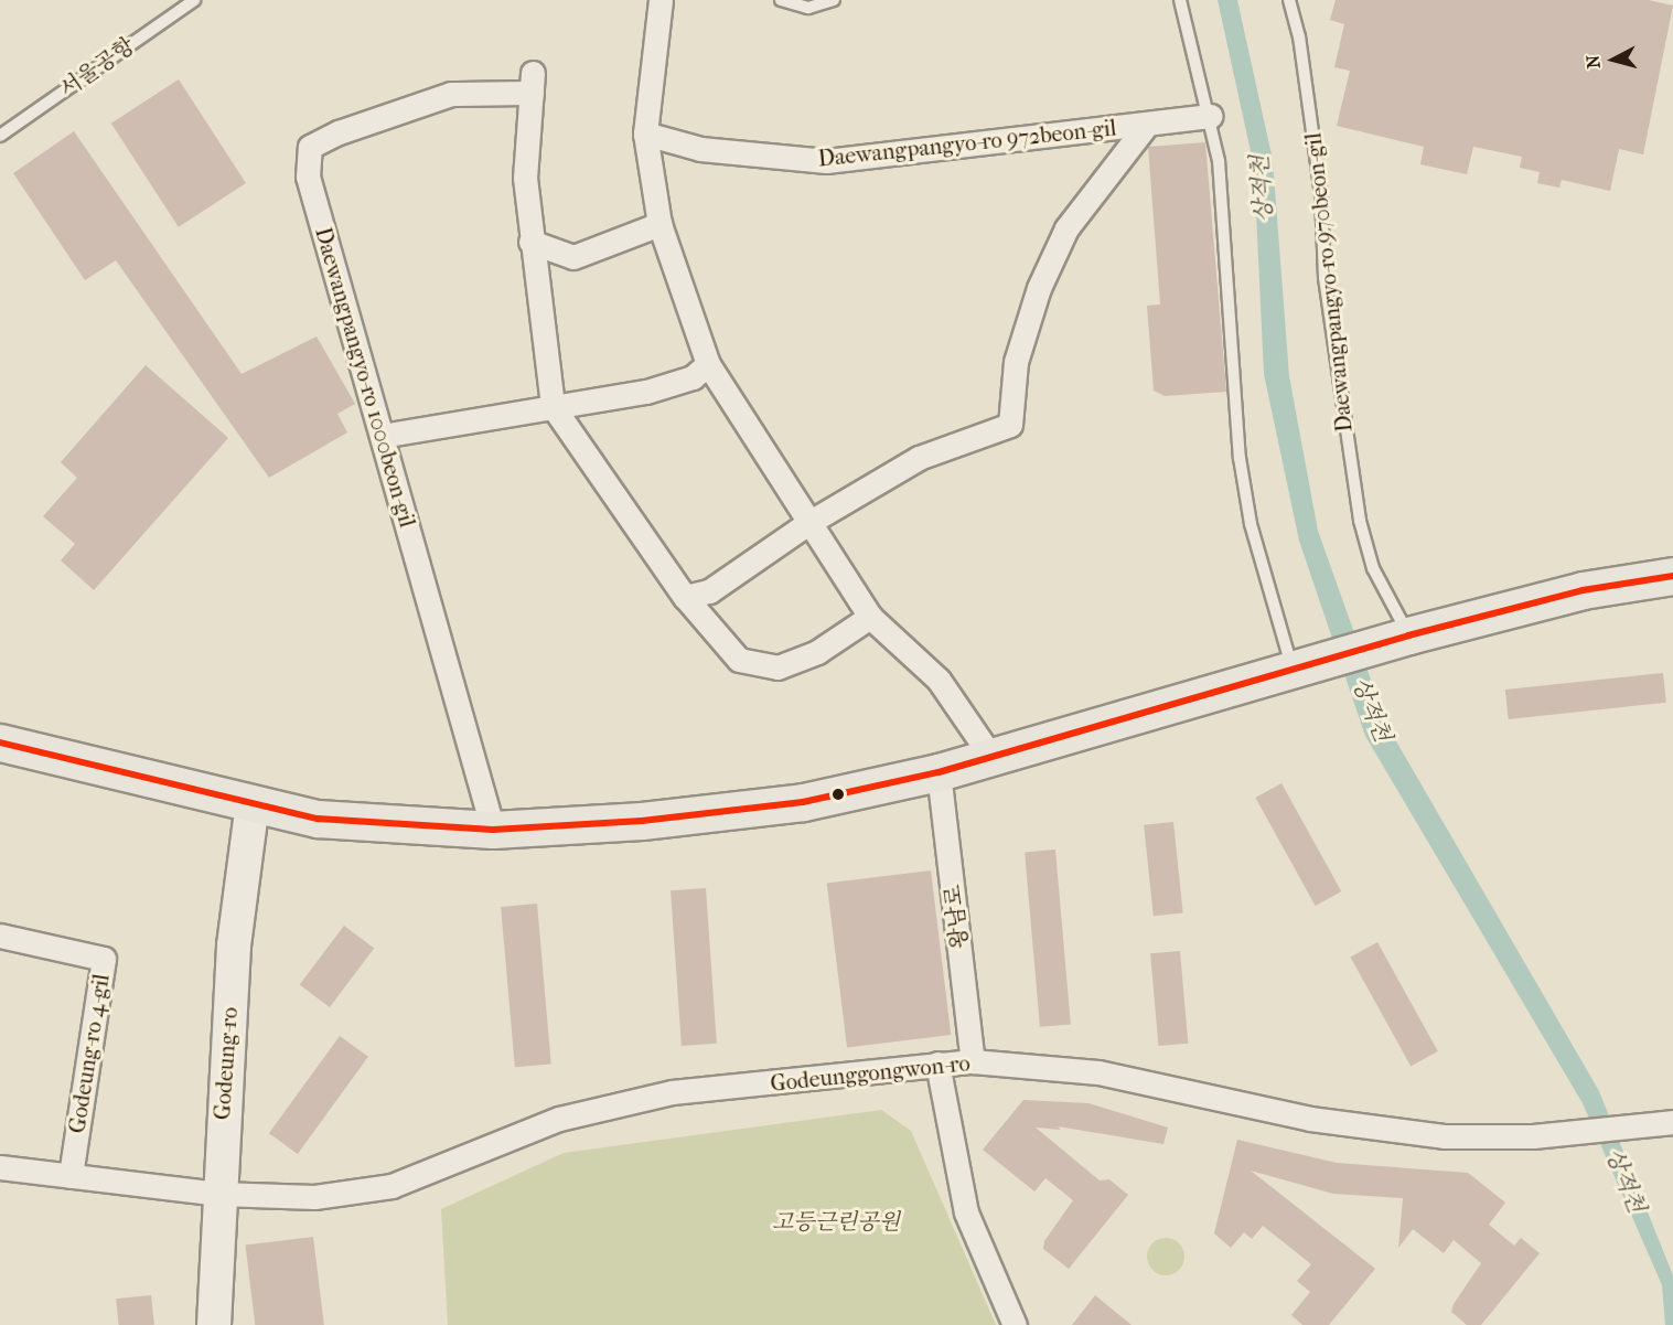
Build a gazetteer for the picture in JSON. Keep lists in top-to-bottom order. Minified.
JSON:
{"streets":{"street":["Daewangpangyo-ro 972beon-gil","Daewangpangyo-ro 1000beon-gil","왕남로","Godeung-ro 4-gil","Godeung-ro","Godeunggongwon-ro"],"lane":["서울공항","Daewangpangyo-ro 970beon-gil"]},"crossings":[["왕남로","Godeunggongwon-ro"],["Godeung-ro","Godeunggongwon-ro"]],"water":["상적천"],"parks":["고등근린공원"],"north":"left"}
